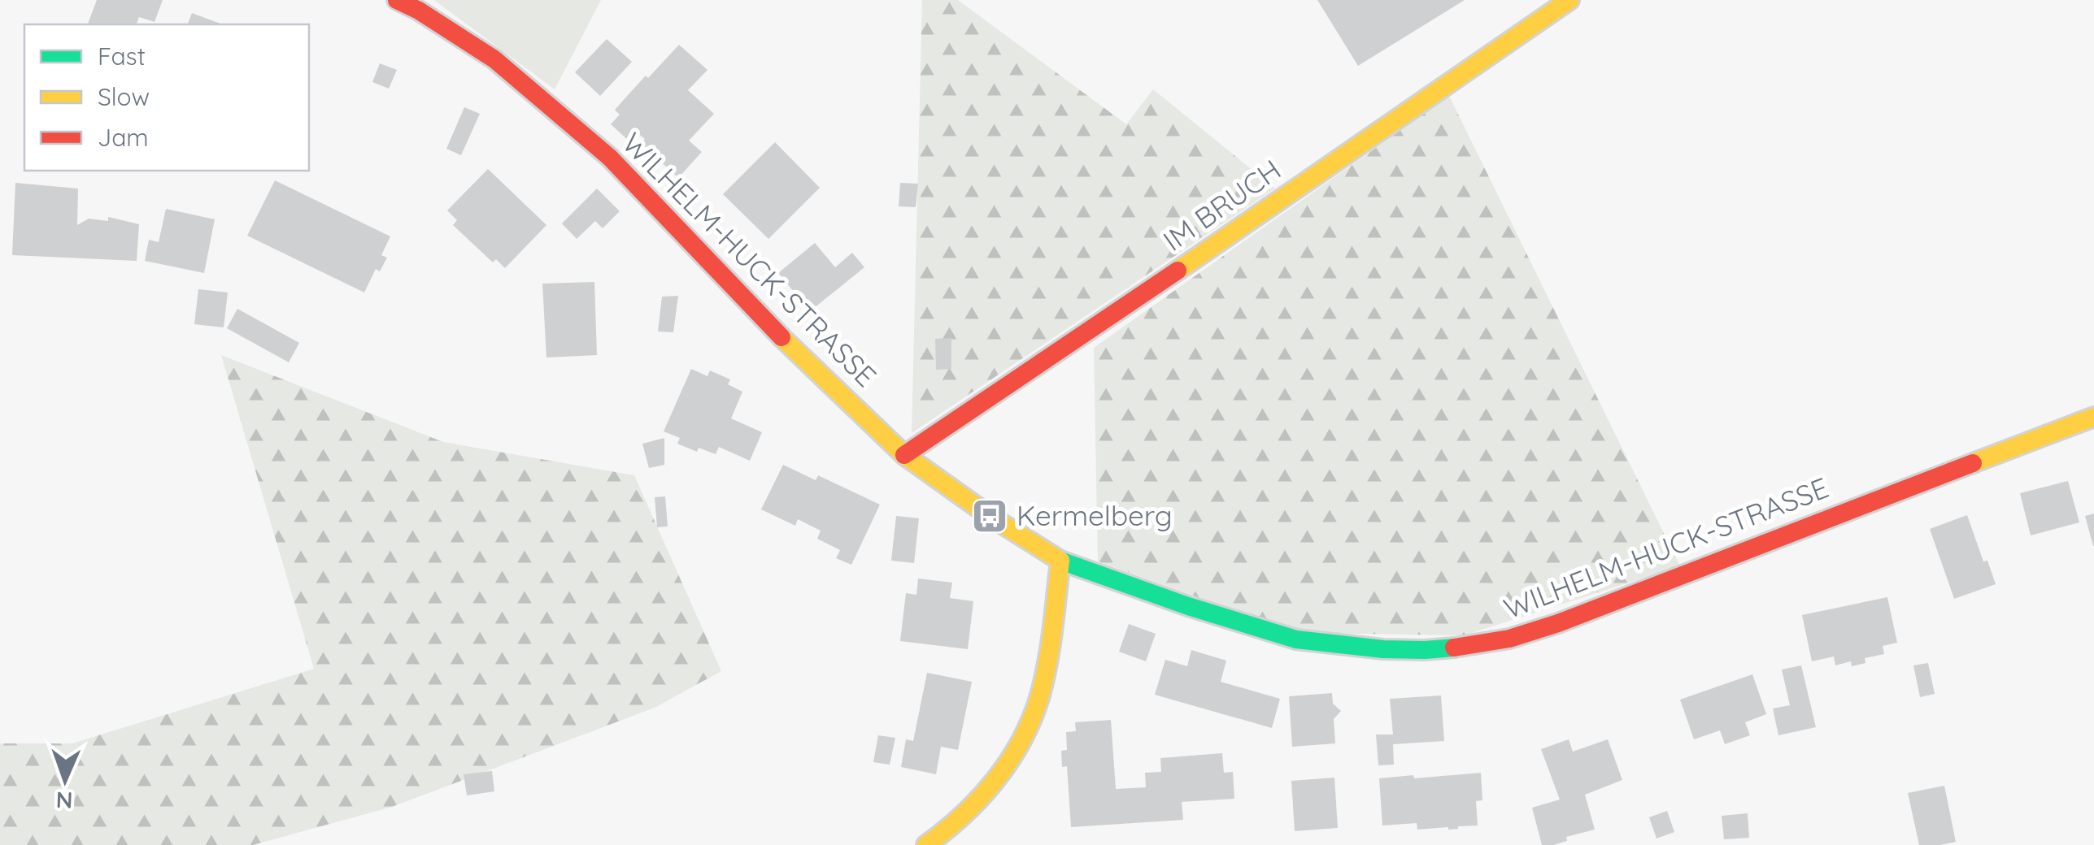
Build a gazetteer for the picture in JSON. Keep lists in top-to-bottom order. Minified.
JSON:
{"streets":{"street":["IM BRUCH","WILHELM-HUCK-STRASSE"]},"crossings":[["IM BRUCH","WILHELM-HUCK-STRASSE"]],"places":{"bus stop":["Kermelberg"]},"legend":["Fast","Slow","Jam"],"north":"bottom"}
